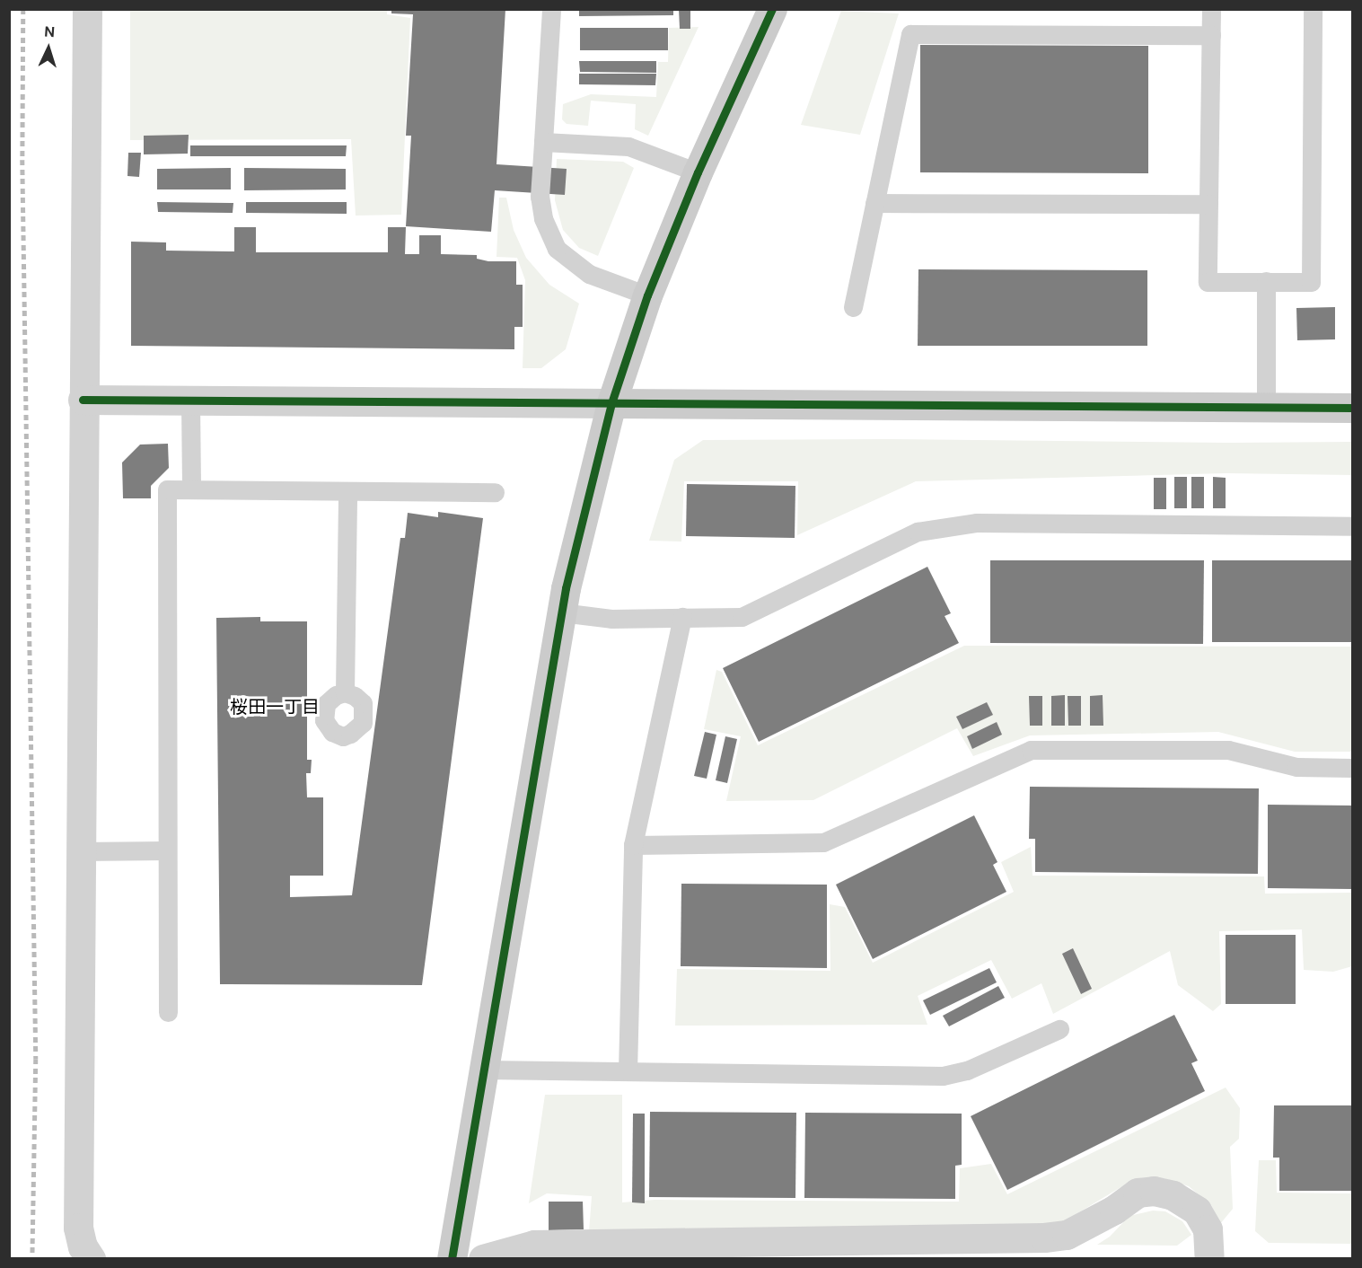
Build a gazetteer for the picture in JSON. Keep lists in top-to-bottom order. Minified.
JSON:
{"districts":["桜田一丁目"],"north":"top"}
